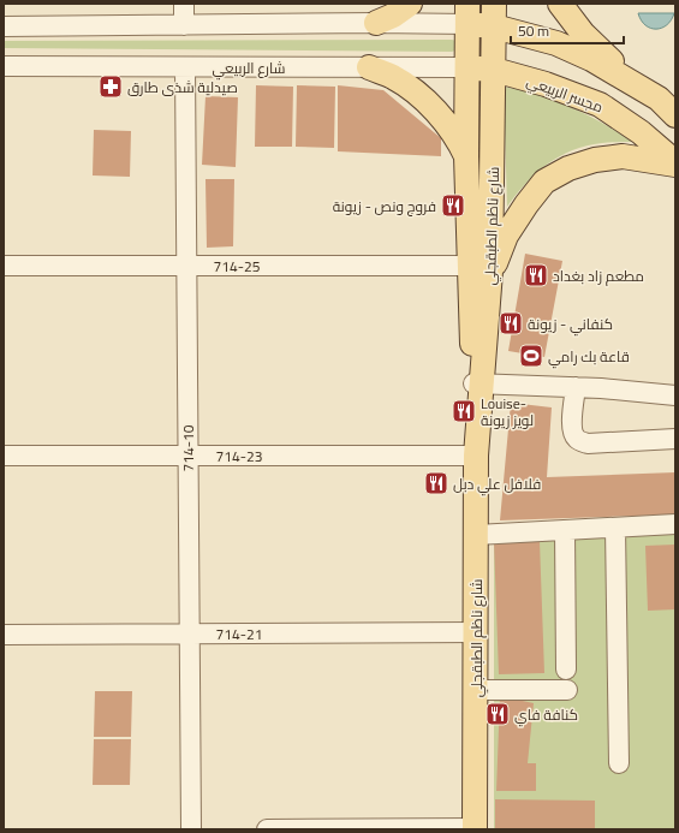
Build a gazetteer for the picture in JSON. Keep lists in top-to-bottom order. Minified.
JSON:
{"streets":{"main road":["شارع الربيعي","مجسر الربيعي","شارع ناظم الطبقجلي"],"street":["714-25","714-10","714-23","714-21"]},"crossings":[["شارع الربيعي","مجسر الربيعي"],["شارع الربيعي","شارع ناظم الطبقجلي"],["شارع الربيعي","714-10"],["مجسر الربيعي","شارع ناظم الطبقجلي"],["شارع ناظم الطبقجلي","714-25"],["شارع ناظم الطبقجلي","714-23"],["شارع ناظم الطبقجلي","714-21"],["714-25","714-10"],["714-10","714-23"],["714-10","714-21"]],"places":{"pharmacy":["صيدلية شذى طارق"],"restaurant":["فروج ونص - زيونة","مطعم زاد بغداد","كنفاني - زيونة","Louise- لويز زيونة","فلافل علي دبل","كنافة فاي"],"sports":["قاعة بك رامي"]},"scale_bar":"50 m"}
